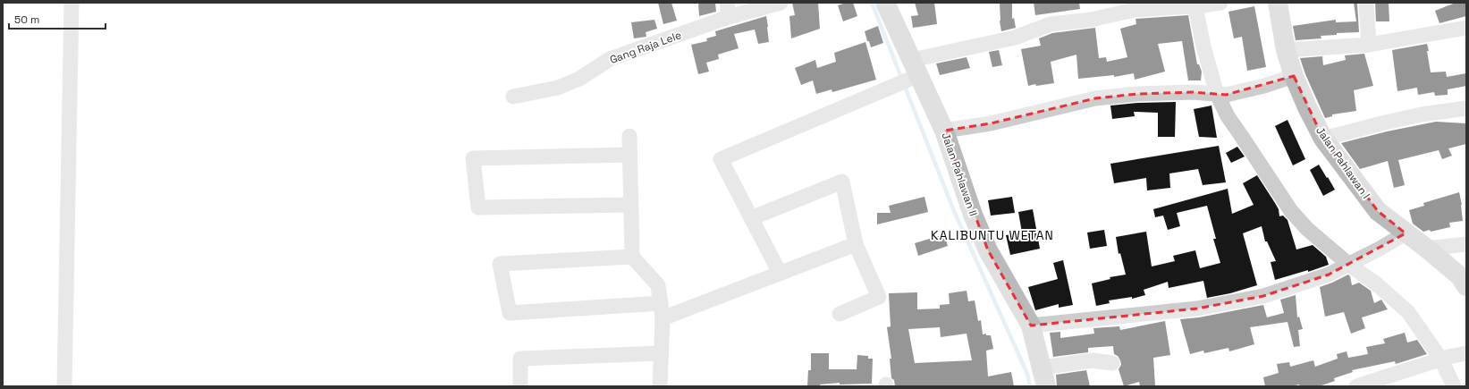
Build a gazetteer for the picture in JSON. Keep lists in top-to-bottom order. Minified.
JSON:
{"streets":{"street":["Gang Raja Lele","Jalan Pahlawan I","Jalan Pahlawan II"]},"districts":["KALIBUNTU WETAN"],"scale_bar":"50 m"}
